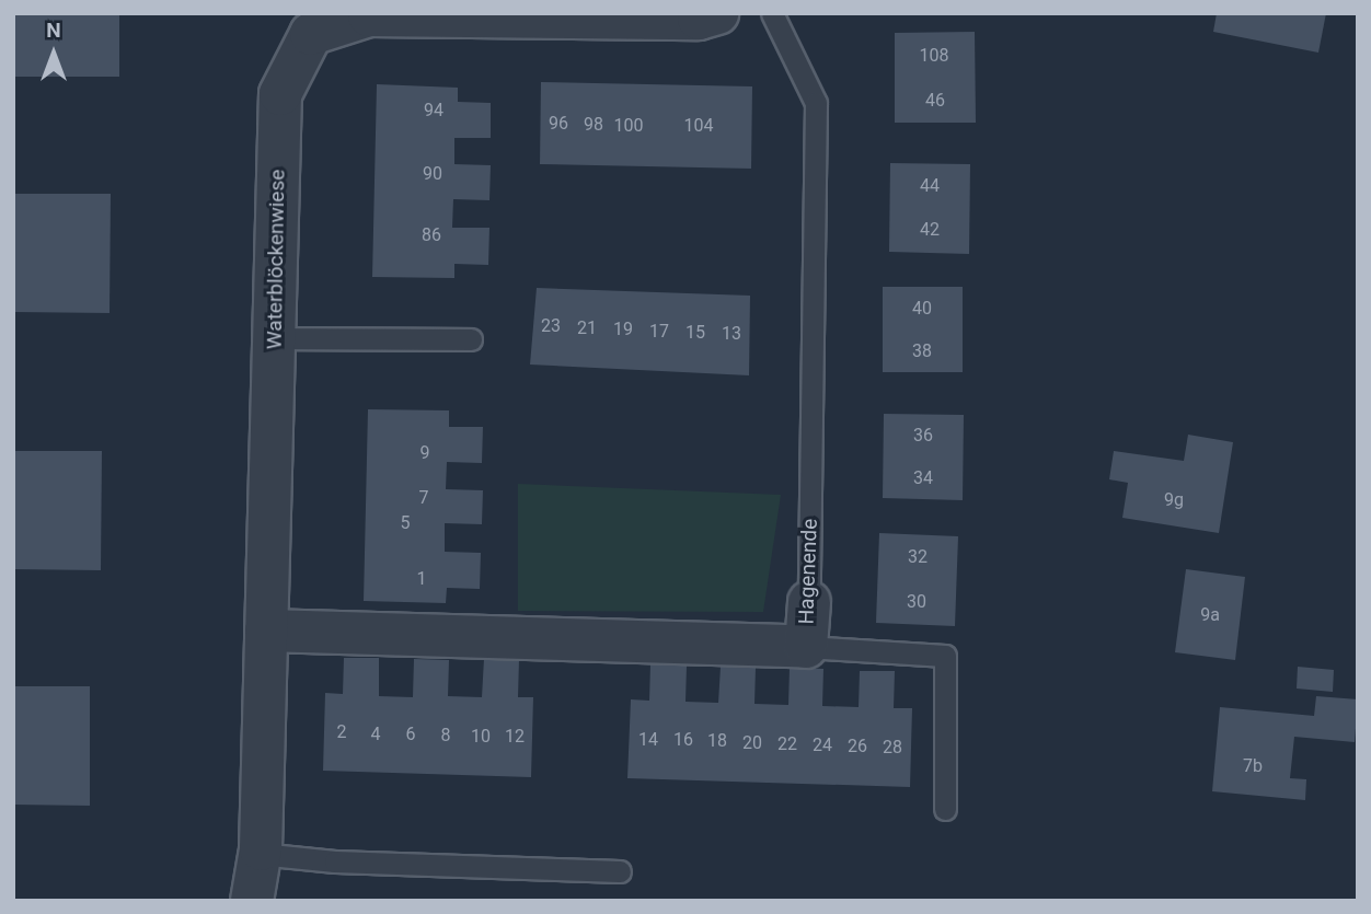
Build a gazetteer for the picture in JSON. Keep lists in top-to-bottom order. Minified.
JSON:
{"streets":{"street":["Waterblöckenwiese","Hagenende"]},"crossings":[["Waterblöckenwiese","Hagenende"]],"house_numbers":["108","46","94","96","98","100","104","90","44","42","86","40","23","21","19","17","15","13","38","36","9","34","7","9g","5","32","1","30","9a","2","4","6","8","10","12","14","16","18","20","22","24","26","28","7b"],"north":"top"}
